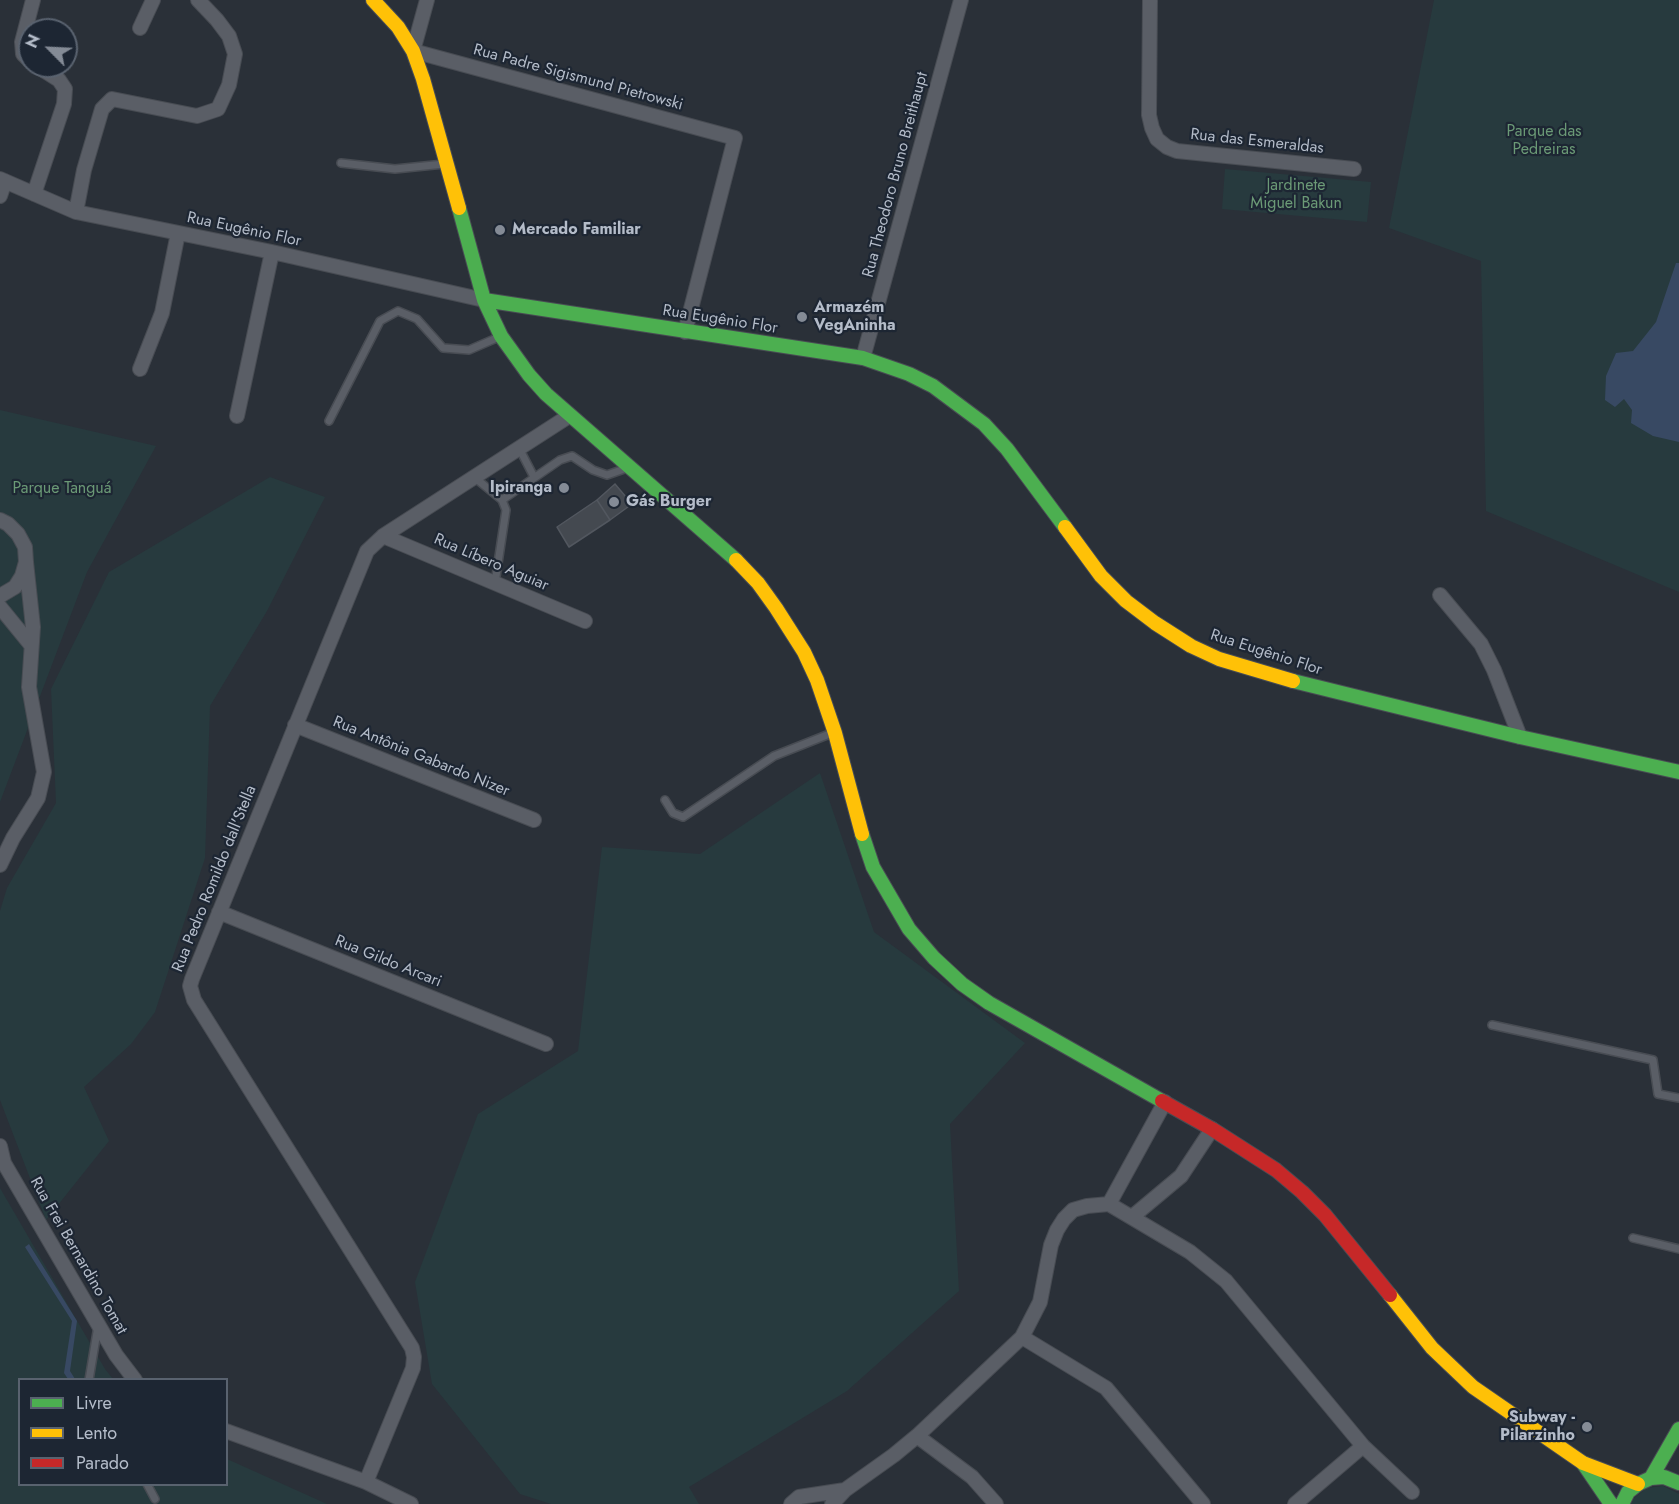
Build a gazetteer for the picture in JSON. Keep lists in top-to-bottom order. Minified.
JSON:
{"streets":{"main road":["Rua Eugênio Flor"],"street":["Rua Padre Sigismund Pietrowski","Rua das Esmeraldas","Rua Theodoro Bruno Breithaupt","Rua Líbero Aguiar","Rua Antônia Gabardo Nizer","Rua Pedro Romildo dall'Stella","Rua Gildo Arcari","Rua Frei Bernardino Tomat"]},"crossings":[["Rua Padre Sigismund Pietrowski","Rua Eugênio Flor"],["Rua Theodoro Bruno Breithaupt","Rua Eugênio Flor"],["Rua Líbero Aguiar","Rua Pedro Romildo dall'Stella"],["Rua Antônia Gabardo Nizer","Rua Pedro Romildo dall'Stella"],["Rua Pedro Romildo dall'Stella","Rua Gildo Arcari"]],"parks":["Parque das Pedreiras","Jardinete Miguel Bakun","Parque Tanguá"],"places":["Mercado Familiar","Armazém VegAninha","Ipiranga","Gás Burger","Subway - Pilarzinho"],"legend":["Livre","Lento","Parado"],"north":"top left"}
